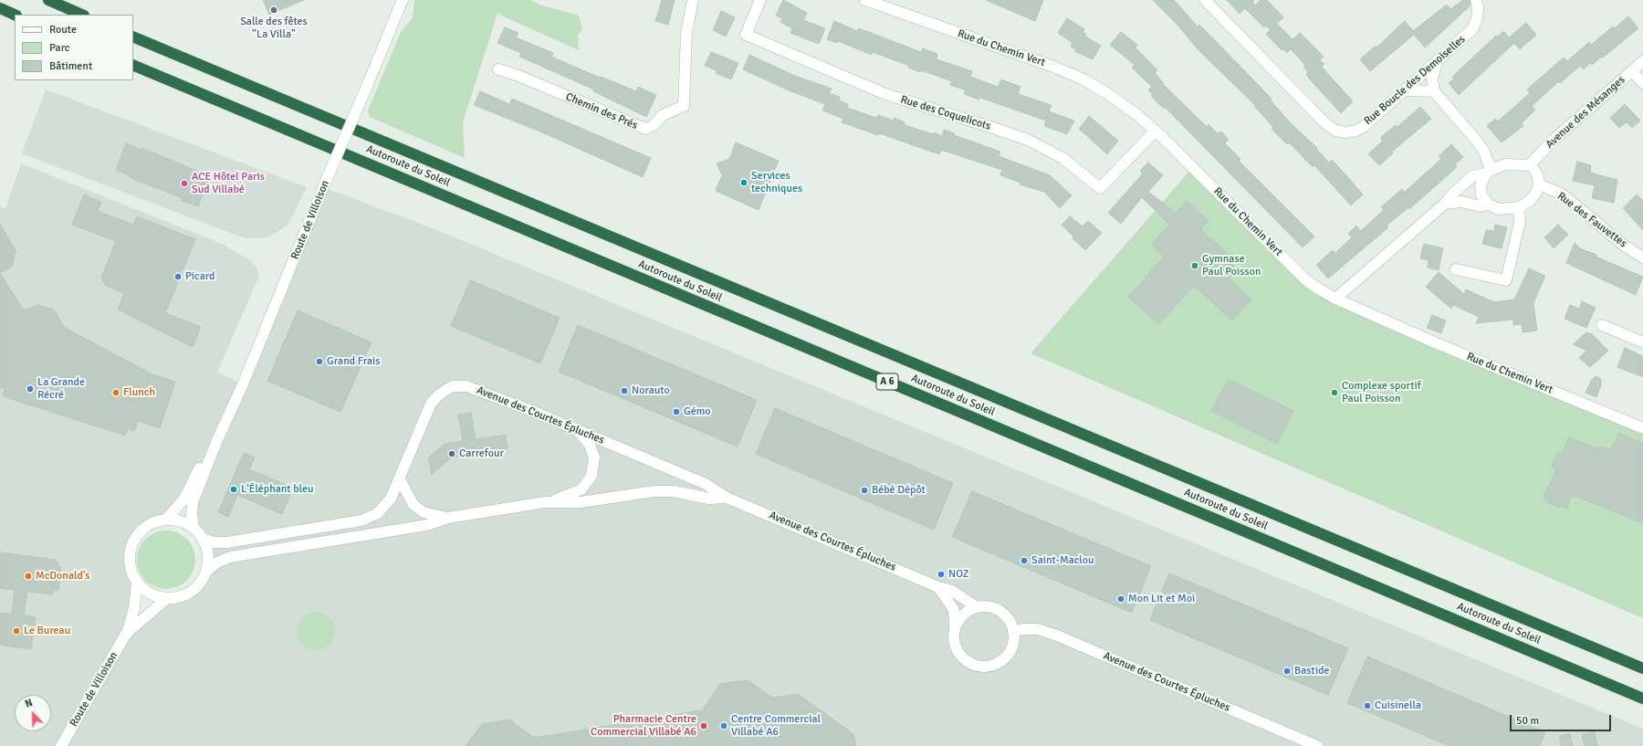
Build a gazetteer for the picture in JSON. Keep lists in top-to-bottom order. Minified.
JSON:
{"streets":{"highway":["Autoroute du Soleil","A 6"],"street":["Rue du Chemin Vert","Rue Boucle des Demoiselles","Chemin des Prés","Avenue des Mésanges","Rue des Coquelicots","Route de Villoison","Rue des Fauvettes","Avenue des Courtes Épluches"]},"crossings":[["Rue du Chemin Vert","Rue des Coquelicots"],["Avenue des Mésanges","Rue des Fauvettes"],["Route de Villoison","Avenue des Courtes Épluches"]],"places":["Salle des fêtes \"La Villa\"","Services techniques","ACE Hôtel Paris Sud Villabé","Gymnase Paul Poisson","Picard","Grand Frais","La Grande Récré","Norauto","Flunch","Complexe sportif Paul Poisson","Gémo","Carrefour","L'Éléphant bleu","Bébé Dépôt","Saint-Maclou","NOZ","McDonald's","Mon Lit et Moi","Le Bureau","Bastide","Cuisinella","Pharmacie Centre Commercial Villabé A6","Centre Commercial Villabé A6"],"legend":["Route","Parc","Bâtiment"],"scale_bar":"50 m","north":"top left"}
